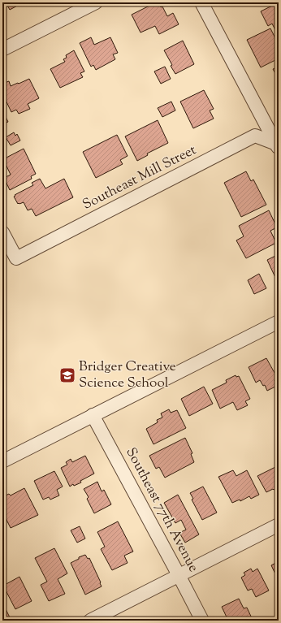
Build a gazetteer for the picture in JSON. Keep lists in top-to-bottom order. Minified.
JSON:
{"streets":{"street":["Southeast Mill Street","Southeast 77th Avenue"]},"places":{"school or university":["Bridger Creative Science School"]}}
